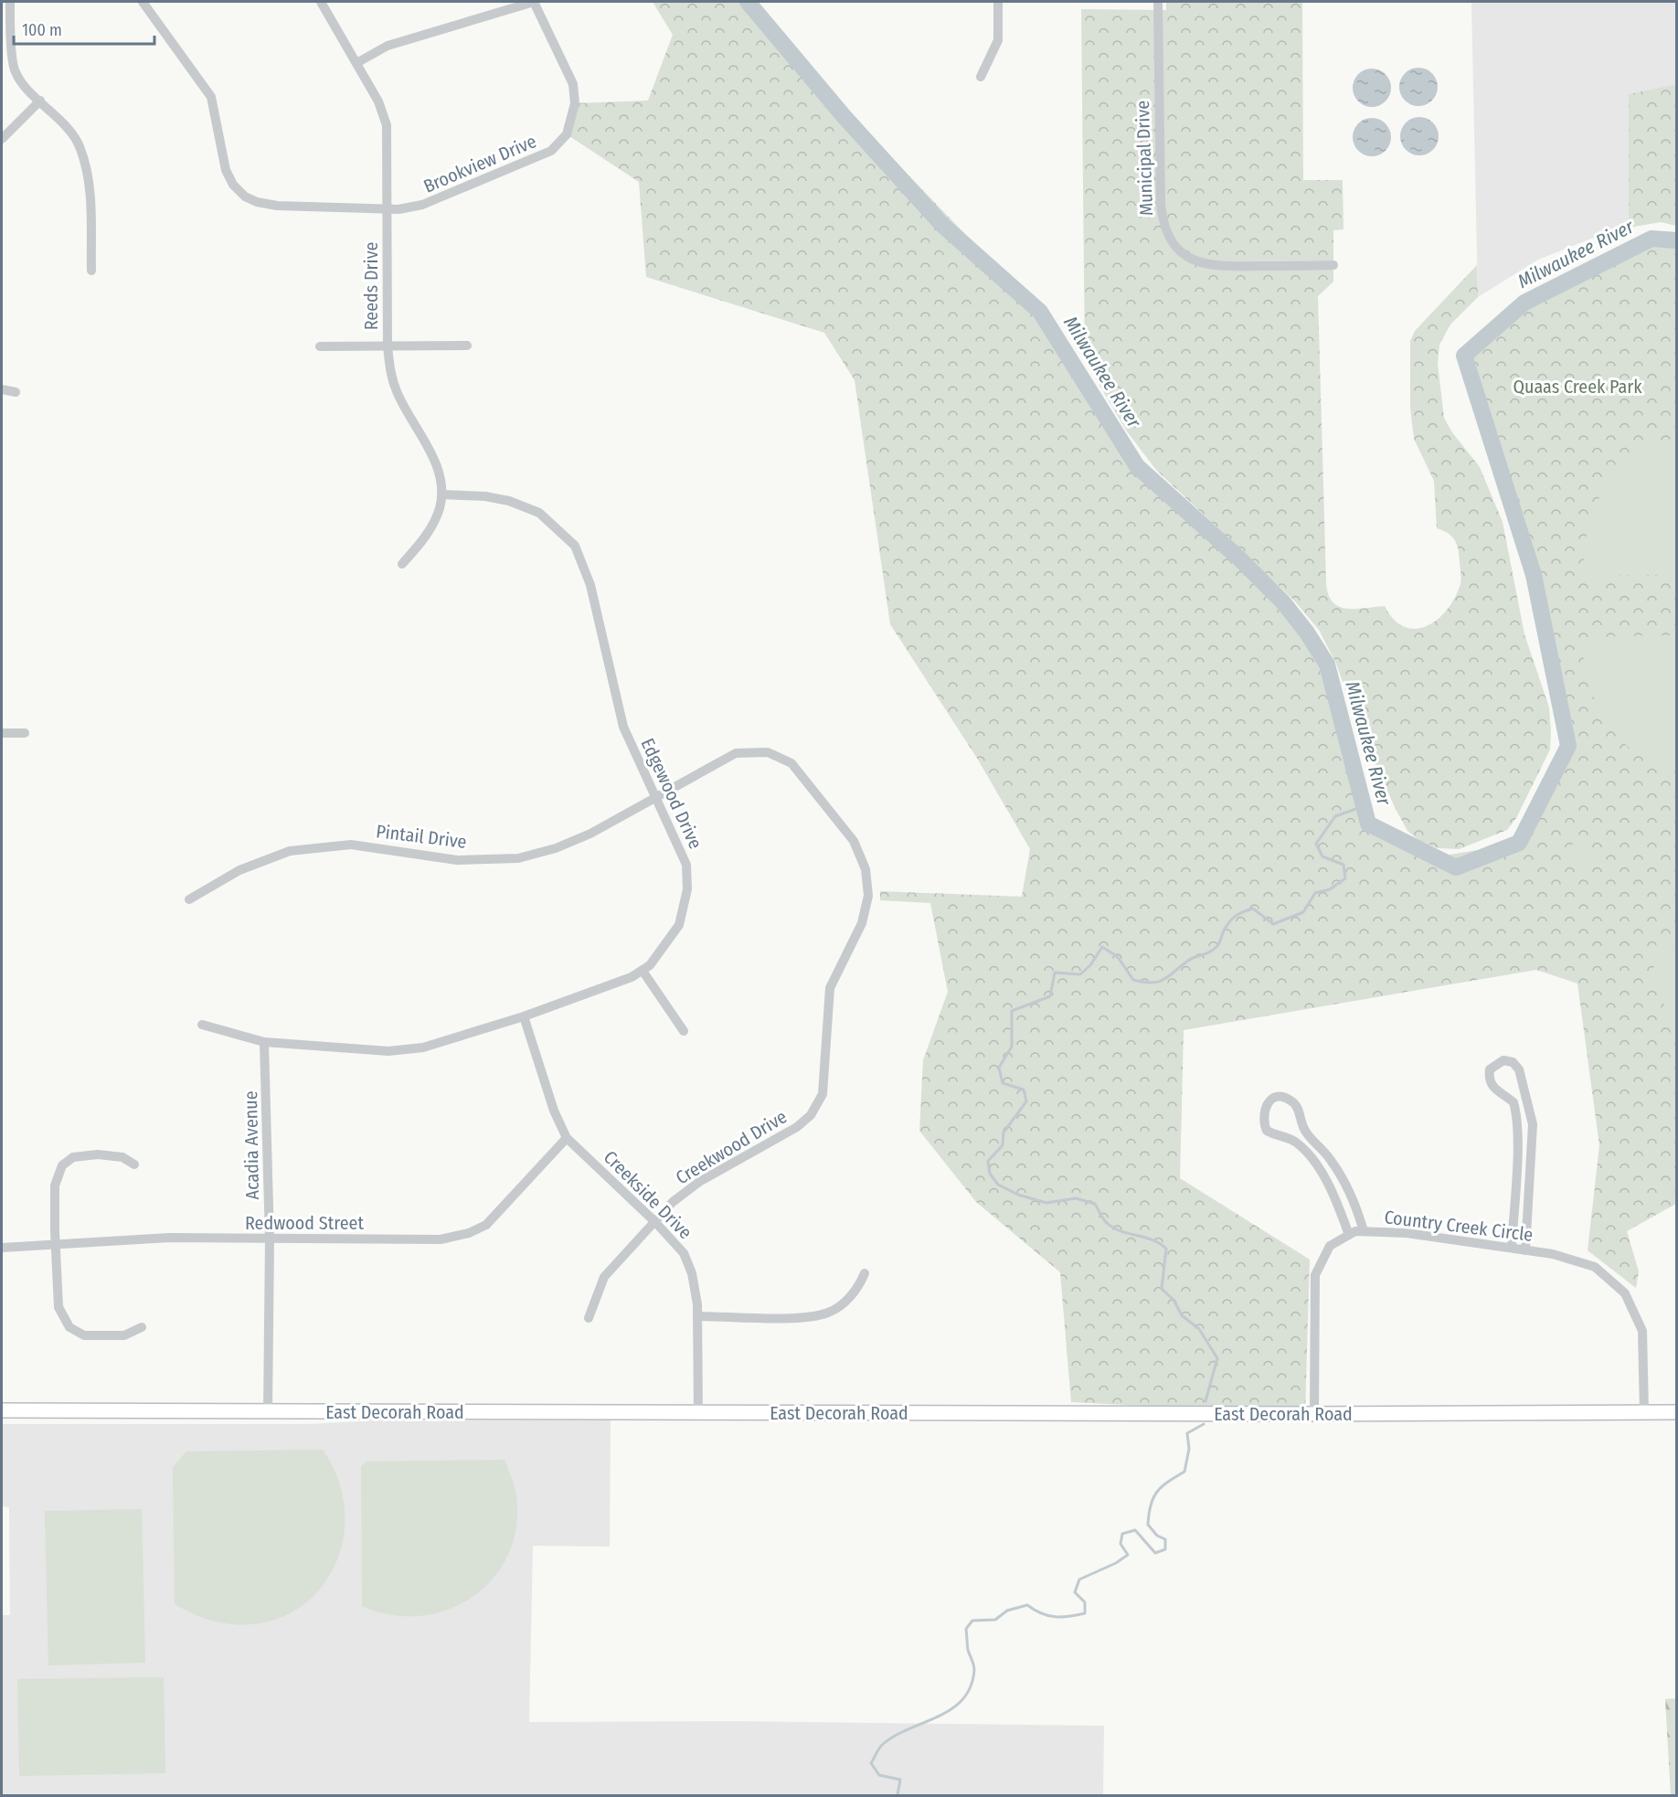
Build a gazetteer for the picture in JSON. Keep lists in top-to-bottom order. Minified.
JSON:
{"streets":{"street":["Municipal Drive","Brookview Drive","Reeds Drive","Edgewood Drive","Pintail Drive","Acadia Avenue","Creekwood Drive","Creekside Drive","Redwood Street","Country Creek Circle","East Decorah Road"]},"crossings":[["Brookview Drive","Reeds Drive"],["Reeds Drive","Edgewood Drive"],["Edgewood Drive","Pintail Drive"],["Edgewood Drive","Acadia Avenue"],["Edgewood Drive","Creekside Drive"],["Pintail Drive","Creekwood Drive"],["Acadia Avenue","Redwood Street"],["Acadia Avenue","East Decorah Road"],["Creekwood Drive","Creekside Drive"],["Creekside Drive","Redwood Street"],["Creekside Drive","East Decorah Road"],["Country Creek Circle","East Decorah Road"]],"water":["Milwaukee River"],"parks":["Quaas Creek Park"],"scale_bar":"100 m"}
